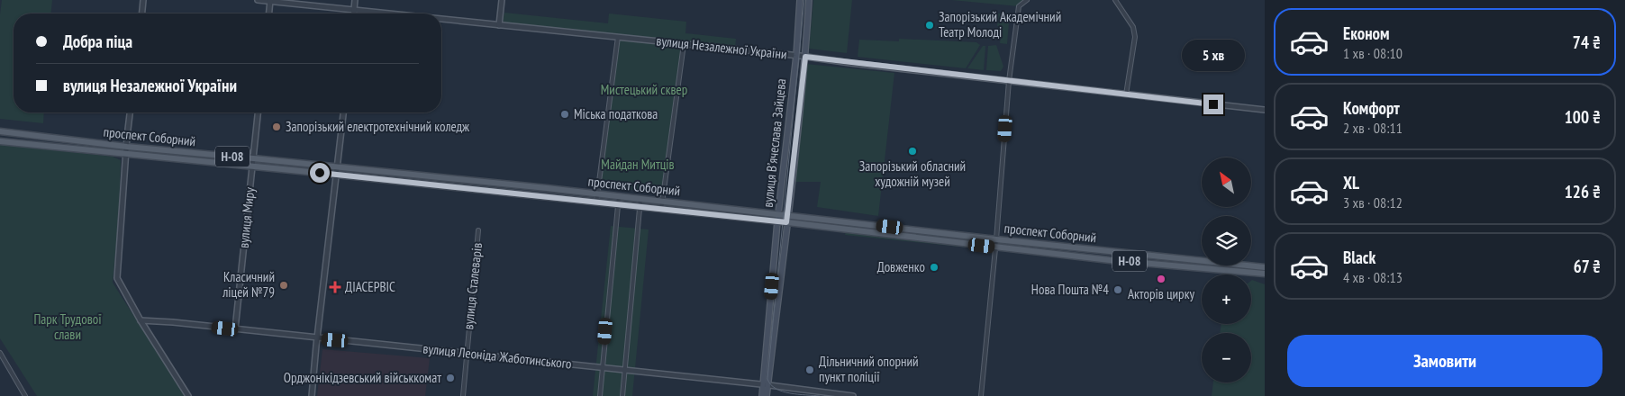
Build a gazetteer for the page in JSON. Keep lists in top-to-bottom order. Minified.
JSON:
{"streets":{"main road":["проспект Соборний","вулиця Вʼячеслава Зайцева","Н-08"],"street":["вулиця Незалежної України","вулиця Миру","вулиця Сталеварів","вулиця Леоніда Жаботинського"]},"crossings":[["вулиця Незалежної України","вулиця Вʼячеслава Зайцева"],["проспект Соборний","вулиця Вʼячеслава Зайцева"],["проспект Соборний","вулиця Миру"],["вулиця Вʼячеслава Зайцева","вулиця Леоніда Жаботинського"],["вулиця Миру","вулиця Леоніда Жаботинського"],["вулиця Сталеварів","вулиця Леоніда Жаботинського"]],"parks":["Мистецький сквер","Майдан Митців","Парк Трудової слави"],"places":{"other":["Запорізький Академічний Театр Молоді","Міська податкова","Запорізький електротехнічний коледж","Запорізький обласний художній музей","Довженко","Акторів цирку","Класичний ліцей №79","Нова Пошта №4","Дільничний опорний пункт поліції","Орджонікідзевський військкомат"],"health":["ДІАСЕРВІС"]},"north":"top left","page":{"list":[{"name":"Економ","note":"1 хв · 08:10","value":"74 ₴"},{"name":"Комфорт","note":"2 хв · 08:11","value":"100 ₴"},{"name":"XL","note":"3 хв · 08:12","value":"126 ₴"},{"name":"Black","note":"4 хв · 08:13","value":"67 ₴"}],"banner":["Добра піца","вулиця Незалежної України"],"bubble":"5 хв","map_buttons":["+","−"],"buttons":"Замовити"}}
